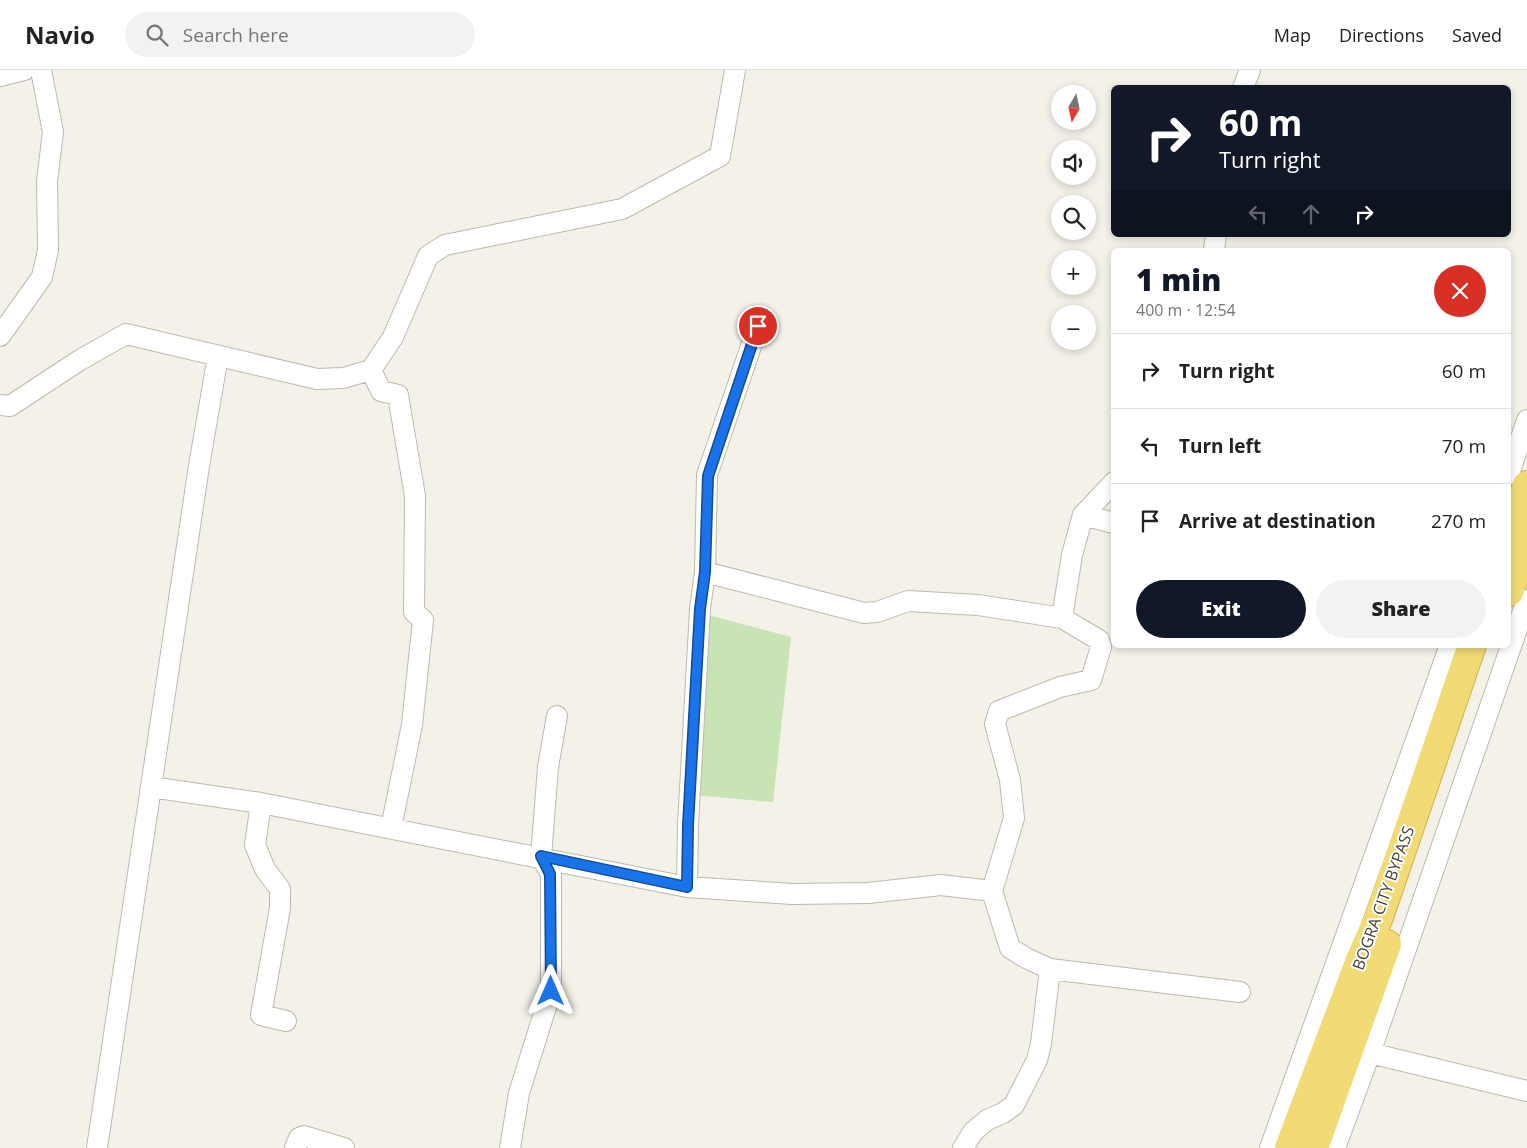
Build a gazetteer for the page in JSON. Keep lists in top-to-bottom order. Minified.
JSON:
{"streets":{"highway":["BOGRA CITY BYPASS"]},"north":"bottom","page":{"header":"Navio","search":"Search here","nav":["Map","Directions","Saved"],"map_buttons":["+","−"],"turn":["60 m","Turn right"],"heading":["1 min","400 m · 12:54"],"list":[{"name":"Turn right","value":"60 m"},{"name":"Turn left","value":"70 m"},{"name":"Arrive at destination","value":"270 m"}],"buttons":["Exit","Share"]}}
